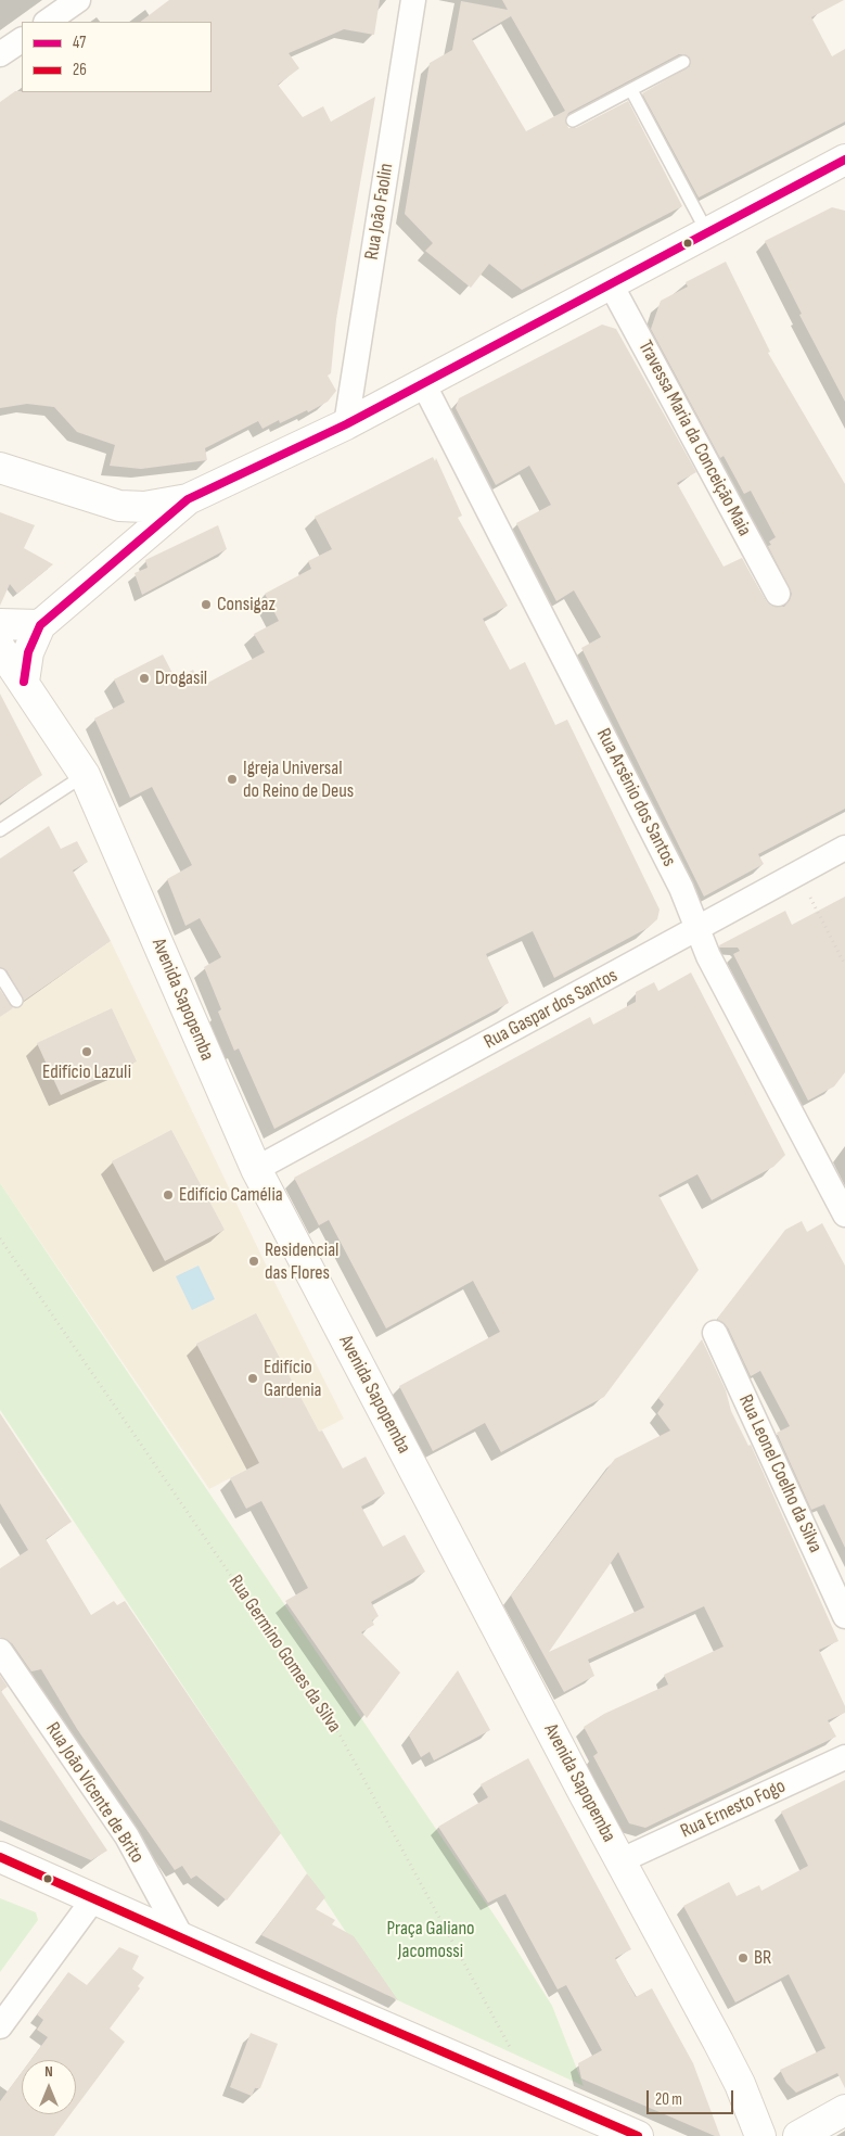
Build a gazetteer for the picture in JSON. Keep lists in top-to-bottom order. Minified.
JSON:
{"streets":{"main road":["Avenida Sapopemba"],"street":["Rua João Faolin","Travessa Maria da Conceição Maia","Rua Arsênio dos Santos","Rua Gaspar dos Santos","Rua Leonel Coelho da Silva","Rua João Vicente de Brito","Rua Ernesto Fogo"],"path":["Rua Germino Gomes da Silva"]},"crossings":[["Rua Arsênio dos Santos","Rua Gaspar dos Santos"],["Avenida Sapopemba","Rua Gaspar dos Santos"],["Avenida Sapopemba","Rua Ernesto Fogo"]],"parks":["Praça Galiano Jacomossi"],"places":["Consigaz","Drogasil","Igreja Universal do Reino de Deus","Edifício Lazuli","Edifício Camélia","Residencial das Flores","Edifício Gardenia","BR"],"lines":["transit line 47","transit line 26"],"legend":["47","26"],"scale_bar":"20 m","north":"top"}
